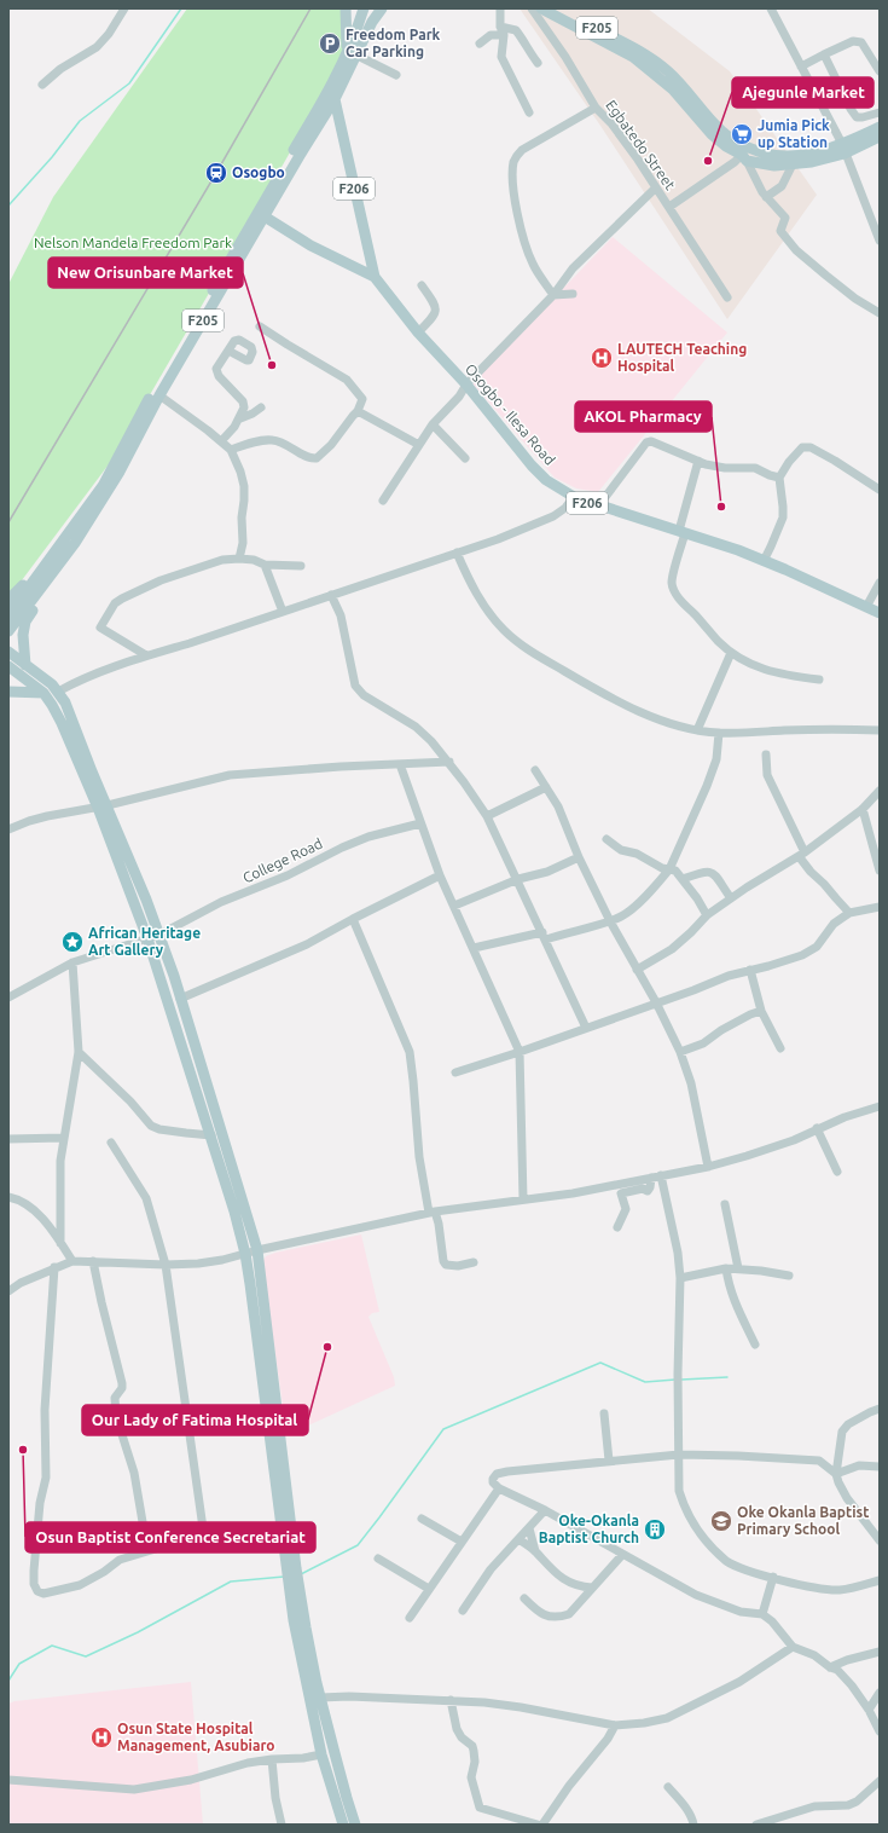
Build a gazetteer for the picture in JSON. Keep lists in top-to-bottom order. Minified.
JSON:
{"streets":{"main road":["F205","F206","Osogbo - Ilesa Road"],"street":["Egbatedo Street","College Road"]},"crossings":[["F205","F206"],["F205","Osogbo - Ilesa Road"],["F206","Osogbo - Ilesa Road"]],"parks":["Nelson Mandela Freedom Park"],"places":{"parking":["Freedom Park Car Parking"],"supermarket":["Jumia Pick up Station"],"other":["Ajegunle Market","New Orisunbare Market","AKOL Pharmacy","Our Lady of Fatima Hospital","Osun Baptist Conference Secretariat"],"station":["Osogbo"],"hospital":["LAUTECH Teaching Hospital","Osun State Hospital Management, Asubiaro"],"place":["African Heritage Art Gallery"],"school or university":["Oke Okanla Baptist Primary School"],"building":["Oke-Okanla Baptist Church"]}}
